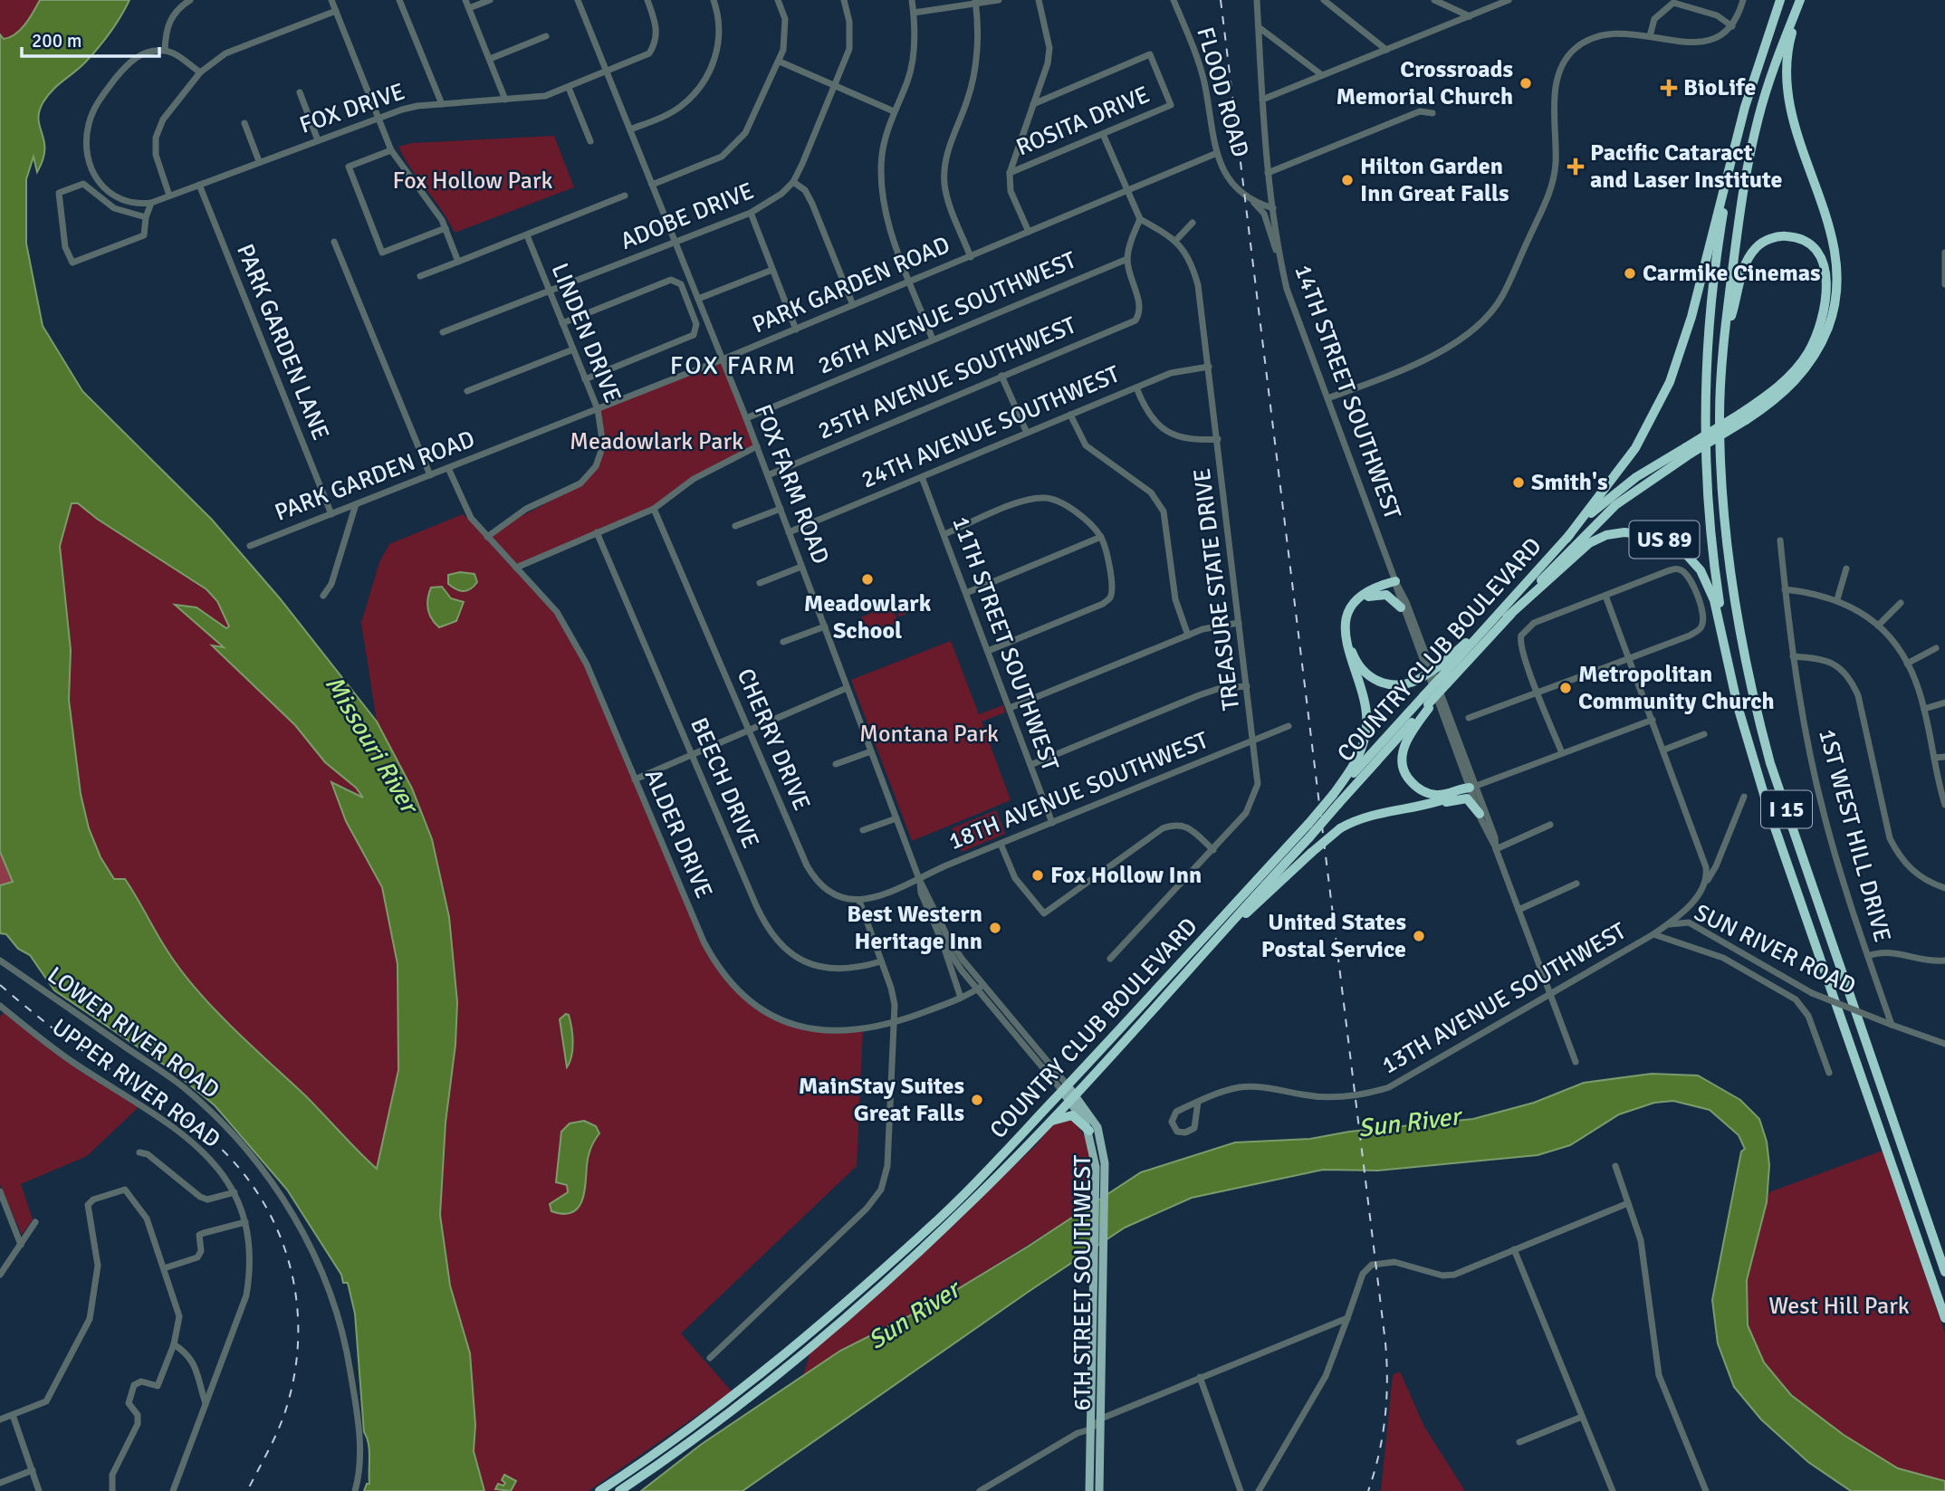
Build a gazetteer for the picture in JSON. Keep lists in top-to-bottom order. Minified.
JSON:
{"streets":{"highway":["US 89","COUNTRY CLUB BOULEVARD","I 15"],"main road":["6TH STREET SOUTHWEST"],"street":["FLOOD ROAD","FOX DRIVE","ROSITA DRIVE","ADOBE DRIVE","PARK GARDEN ROAD","26TH AVENUE SOUTHWEST","LINDEN DRIVE","PARK GARDEN LANE","25TH AVENUE SOUTHWEST","14TH STREET SOUTHWEST","24TH AVENUE SOUTHWEST","FOX FARM ROAD","TREASURE STATE DRIVE","11TH STREET SOUTHWEST","CHERRY DRIVE","BEECH DRIVE","18TH AVENUE SOUTHWEST","ALDER DRIVE","1ST WEST HILL DRIVE","SUN RIVER ROAD","13TH AVENUE SOUTHWEST","LOWER RIVER ROAD","UPPER RIVER ROAD"]},"crossings":[["FLOOD ROAD","PARK GARDEN ROAD"],["FLOOD ROAD","14TH STREET SOUTHWEST"],["FOX DRIVE","PARK GARDEN LANE"],["FOX DRIVE","FOX FARM ROAD"],["ADOBE DRIVE","LINDEN DRIVE"],["ADOBE DRIVE","FOX FARM ROAD"],["PARK GARDEN ROAD","LINDEN DRIVE"],["PARK GARDEN ROAD","PARK GARDEN LANE"],["PARK GARDEN ROAD","FOX FARM ROAD"],["PARK GARDEN ROAD","ALDER DRIVE"],["26TH AVENUE SOUTHWEST","25TH AVENUE SOUTHWEST"],["26TH AVENUE SOUTHWEST","FOX FARM ROAD"],["LINDEN DRIVE","ALDER DRIVE"],["25TH AVENUE SOUTHWEST","FOX FARM ROAD"],["14TH STREET SOUTHWEST","13TH AVENUE SOUTHWEST"],["24TH AVENUE SOUTHWEST","FOX FARM ROAD"],["24TH AVENUE SOUTHWEST","TREASURE STATE DRIVE"],["24TH AVENUE SOUTHWEST","11TH STREET SOUTHWEST"],["FOX FARM ROAD","COUNTRY CLUB BOULEVARD"],["FOX FARM ROAD","18TH AVENUE SOUTHWEST"],["FOX FARM ROAD","ALDER DRIVE"],["FOX FARM ROAD","6TH STREET SOUTHWEST"],["US 89","COUNTRY CLUB BOULEVARD"],["US 89","I 15"],["TREASURE STATE DRIVE","18TH AVENUE SOUTHWEST"],["11TH STREET SOUTHWEST","18TH AVENUE SOUTHWEST"],["COUNTRY CLUB BOULEVARD","6TH STREET SOUTHWEST"],["1ST WEST HILL DRIVE","SUN RIVER ROAD"],["SUN RIVER ROAD","13TH AVENUE SOUTHWEST"]],"districts":["FOX FARM"],"water":["Missouri River","Sun River"],"parks":["Fox Hollow Park","Meadowlark Park","Montana Park","West Hill Park"],"places":{"other":["Crossroads Memorial Church","Hilton Garden Inn Great Falls","Carmike Cinemas","Smith's","Meadowlark School","Metropolitan Community Church","Fox Hollow Inn","Best Western Heritage Inn","United States Postal Service","MainStay Suites Great Falls"],"health":["BioLife","Pacific Cataract and Laser Institute"]},"scale_bar":"200 m"}
